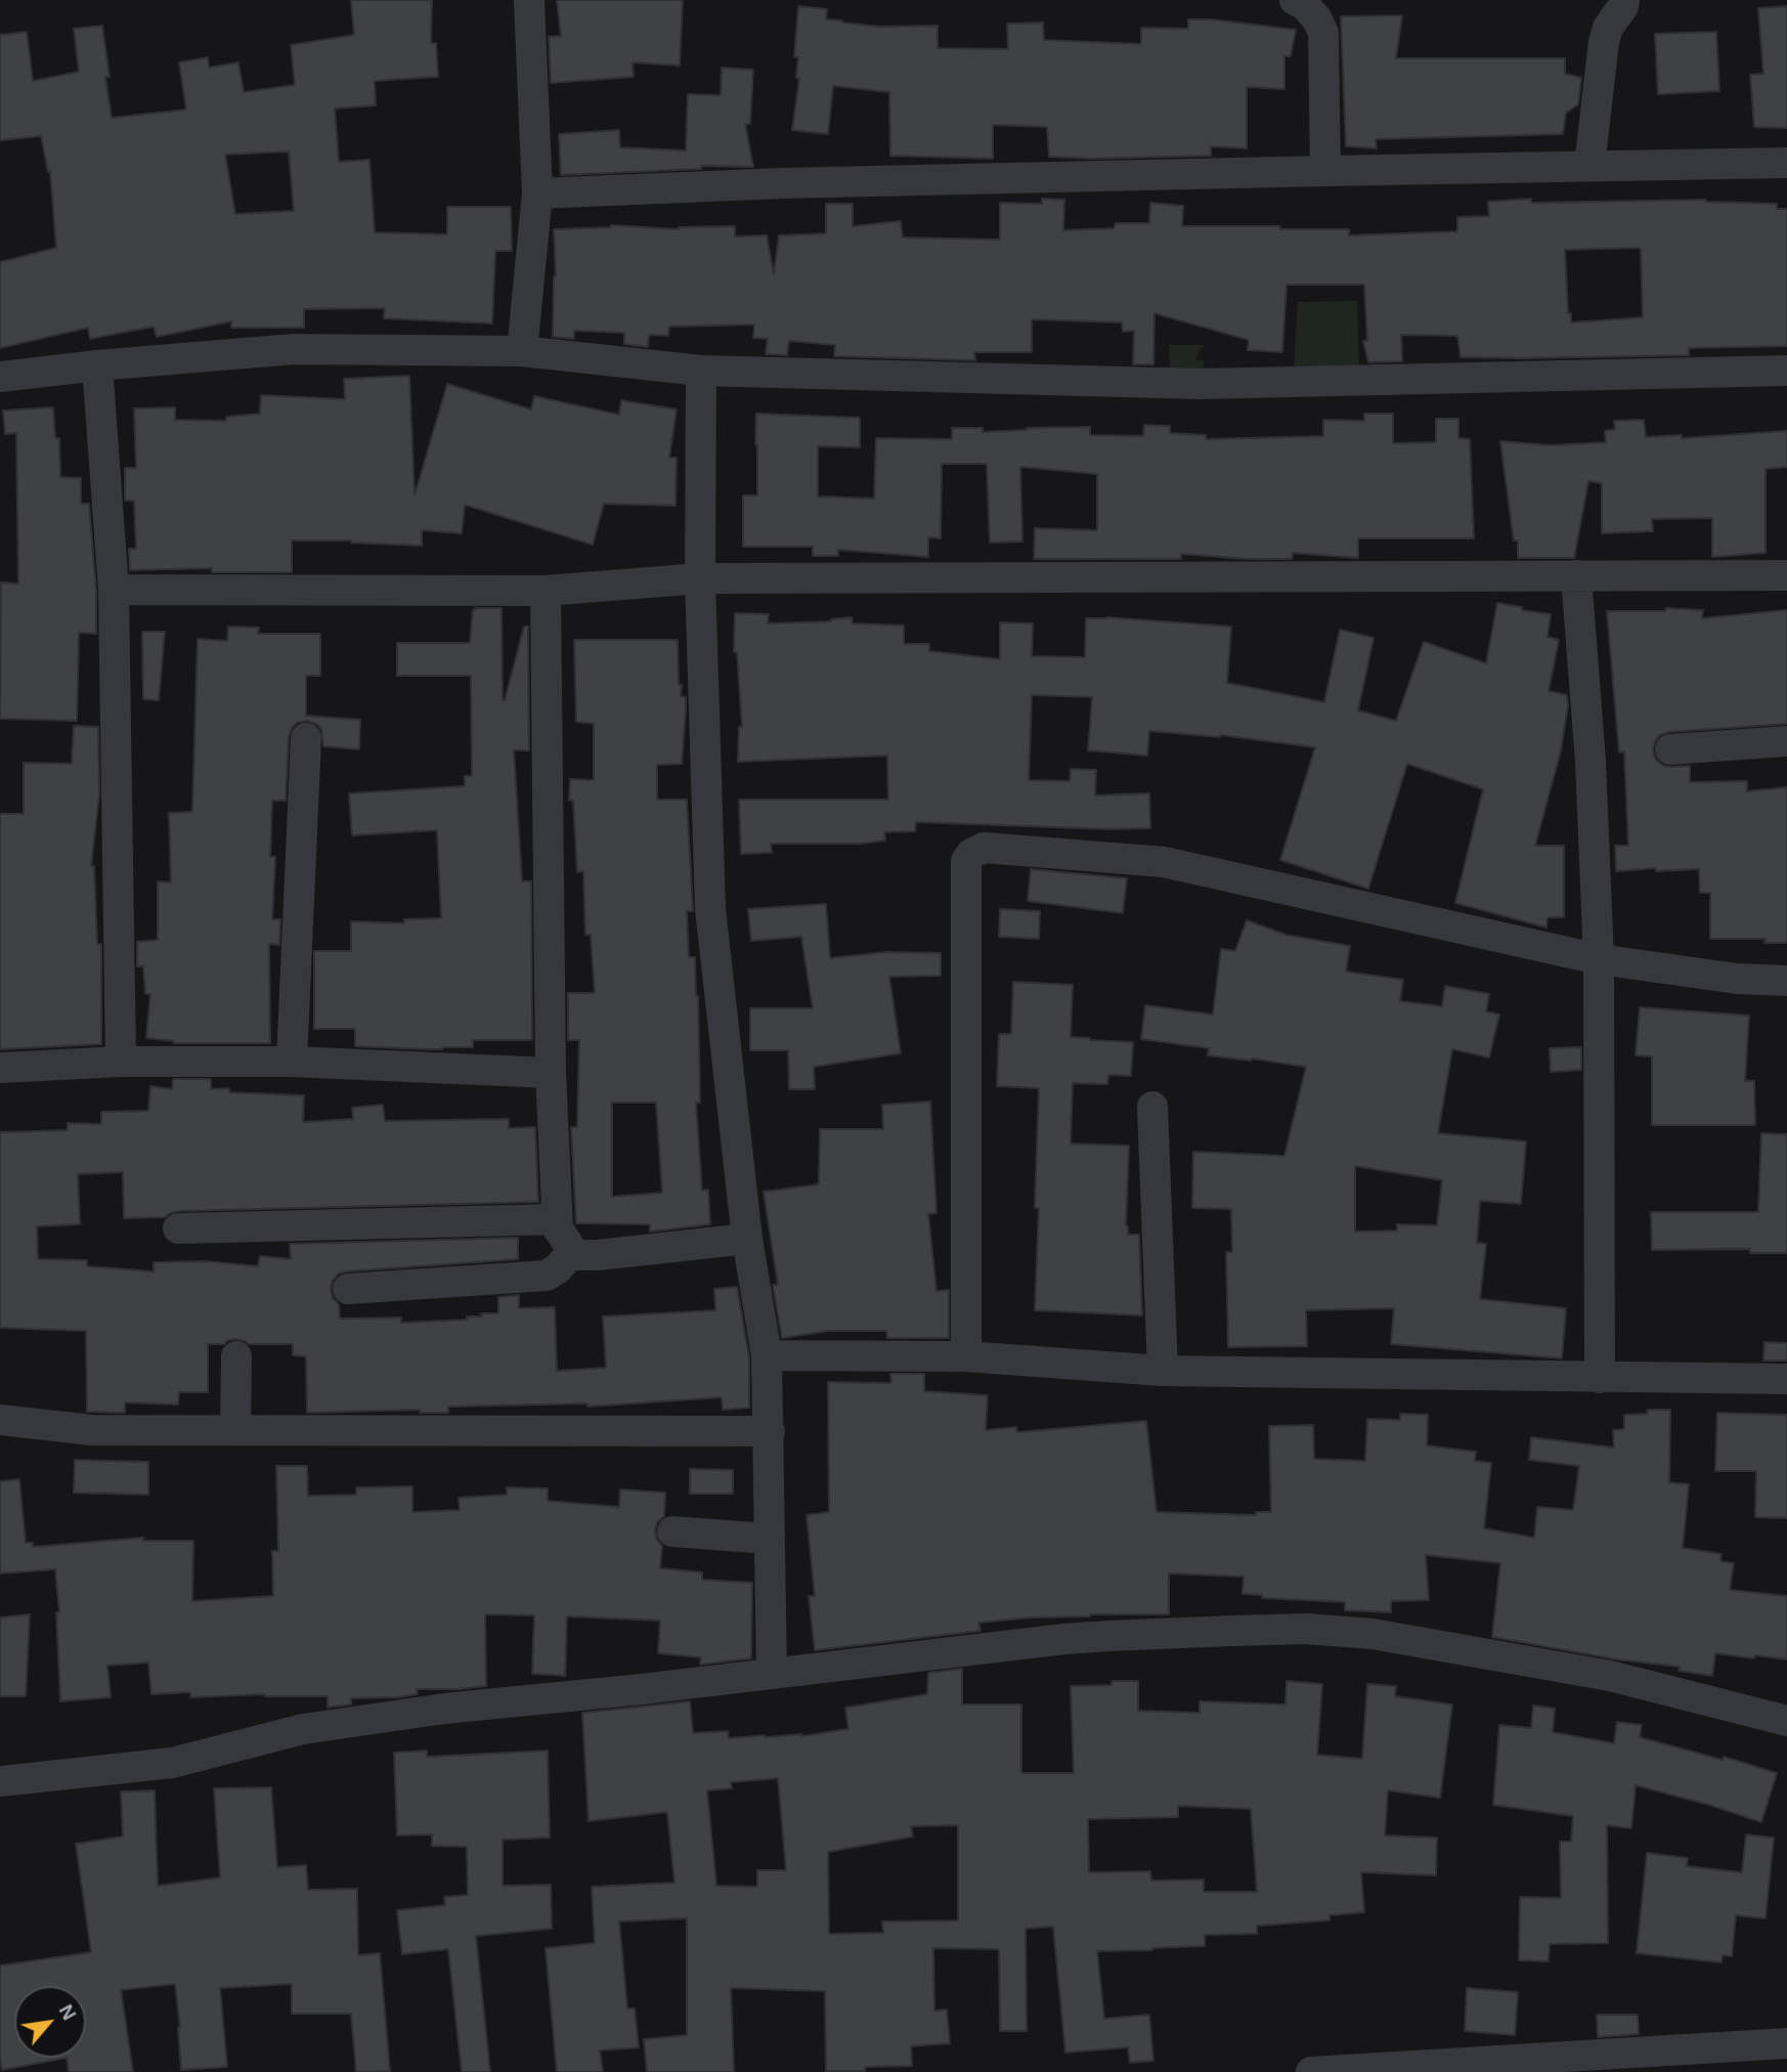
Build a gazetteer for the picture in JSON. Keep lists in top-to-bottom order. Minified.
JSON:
{"north":"top right"}
